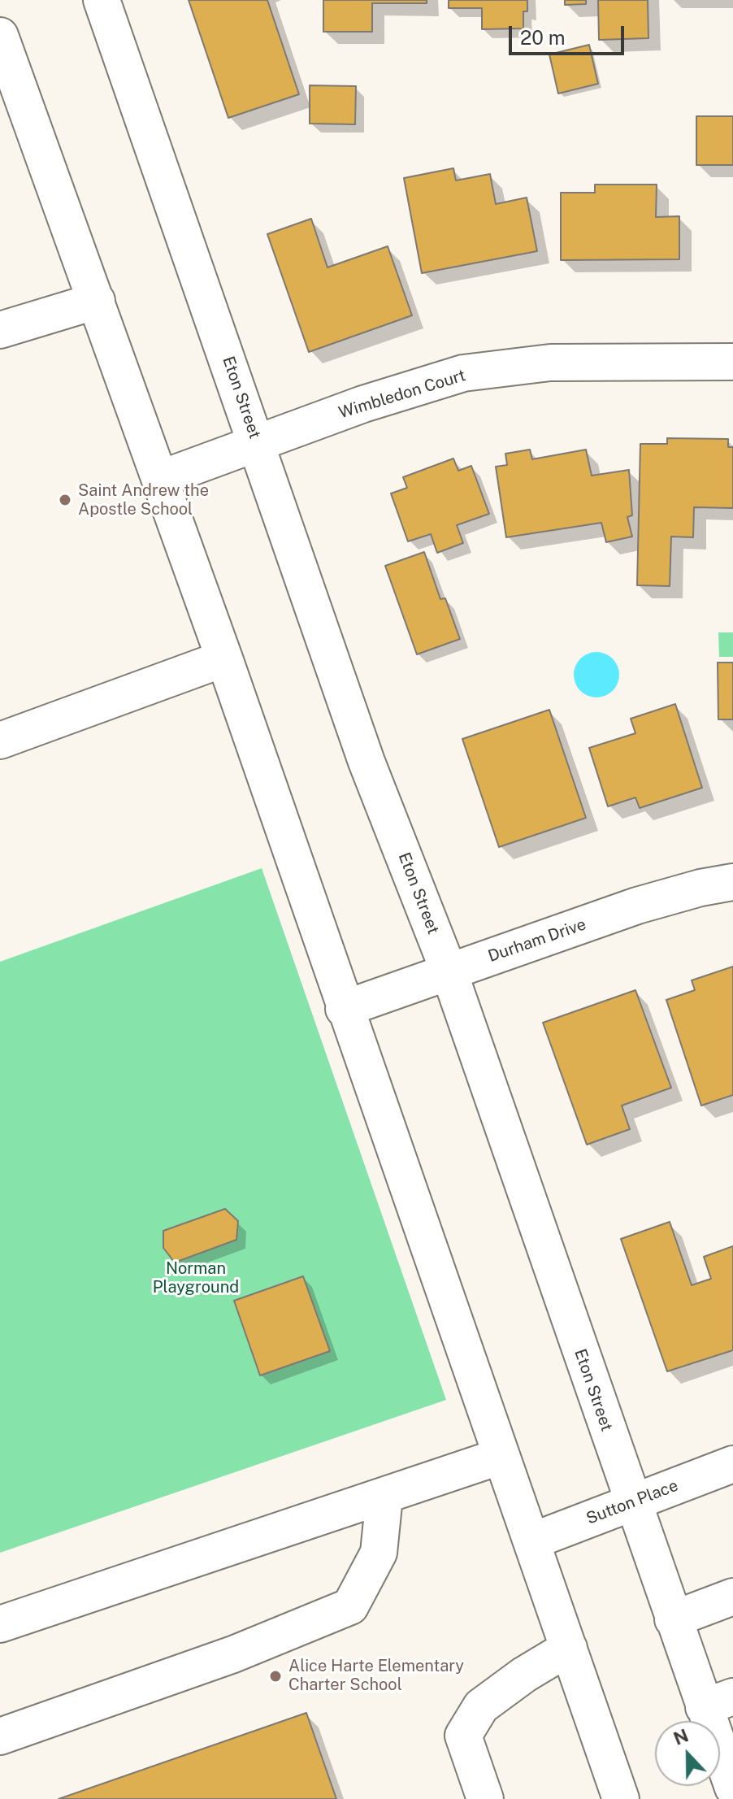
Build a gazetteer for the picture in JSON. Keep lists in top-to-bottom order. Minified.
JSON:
{"streets":{"street":["Wimbledon Court","Eton Street","Durham Drive","Sutton Place"]},"crossings":[["Wimbledon Court","Eton Street"],["Eton Street","Durham Drive"],["Eton Street","Sutton Place"]],"parks":["Norman Playground"],"places":["Saint Andrew the Apostle School","Alice Harte Elementary Charter School"],"scale_bar":"20 m","north":"top"}
